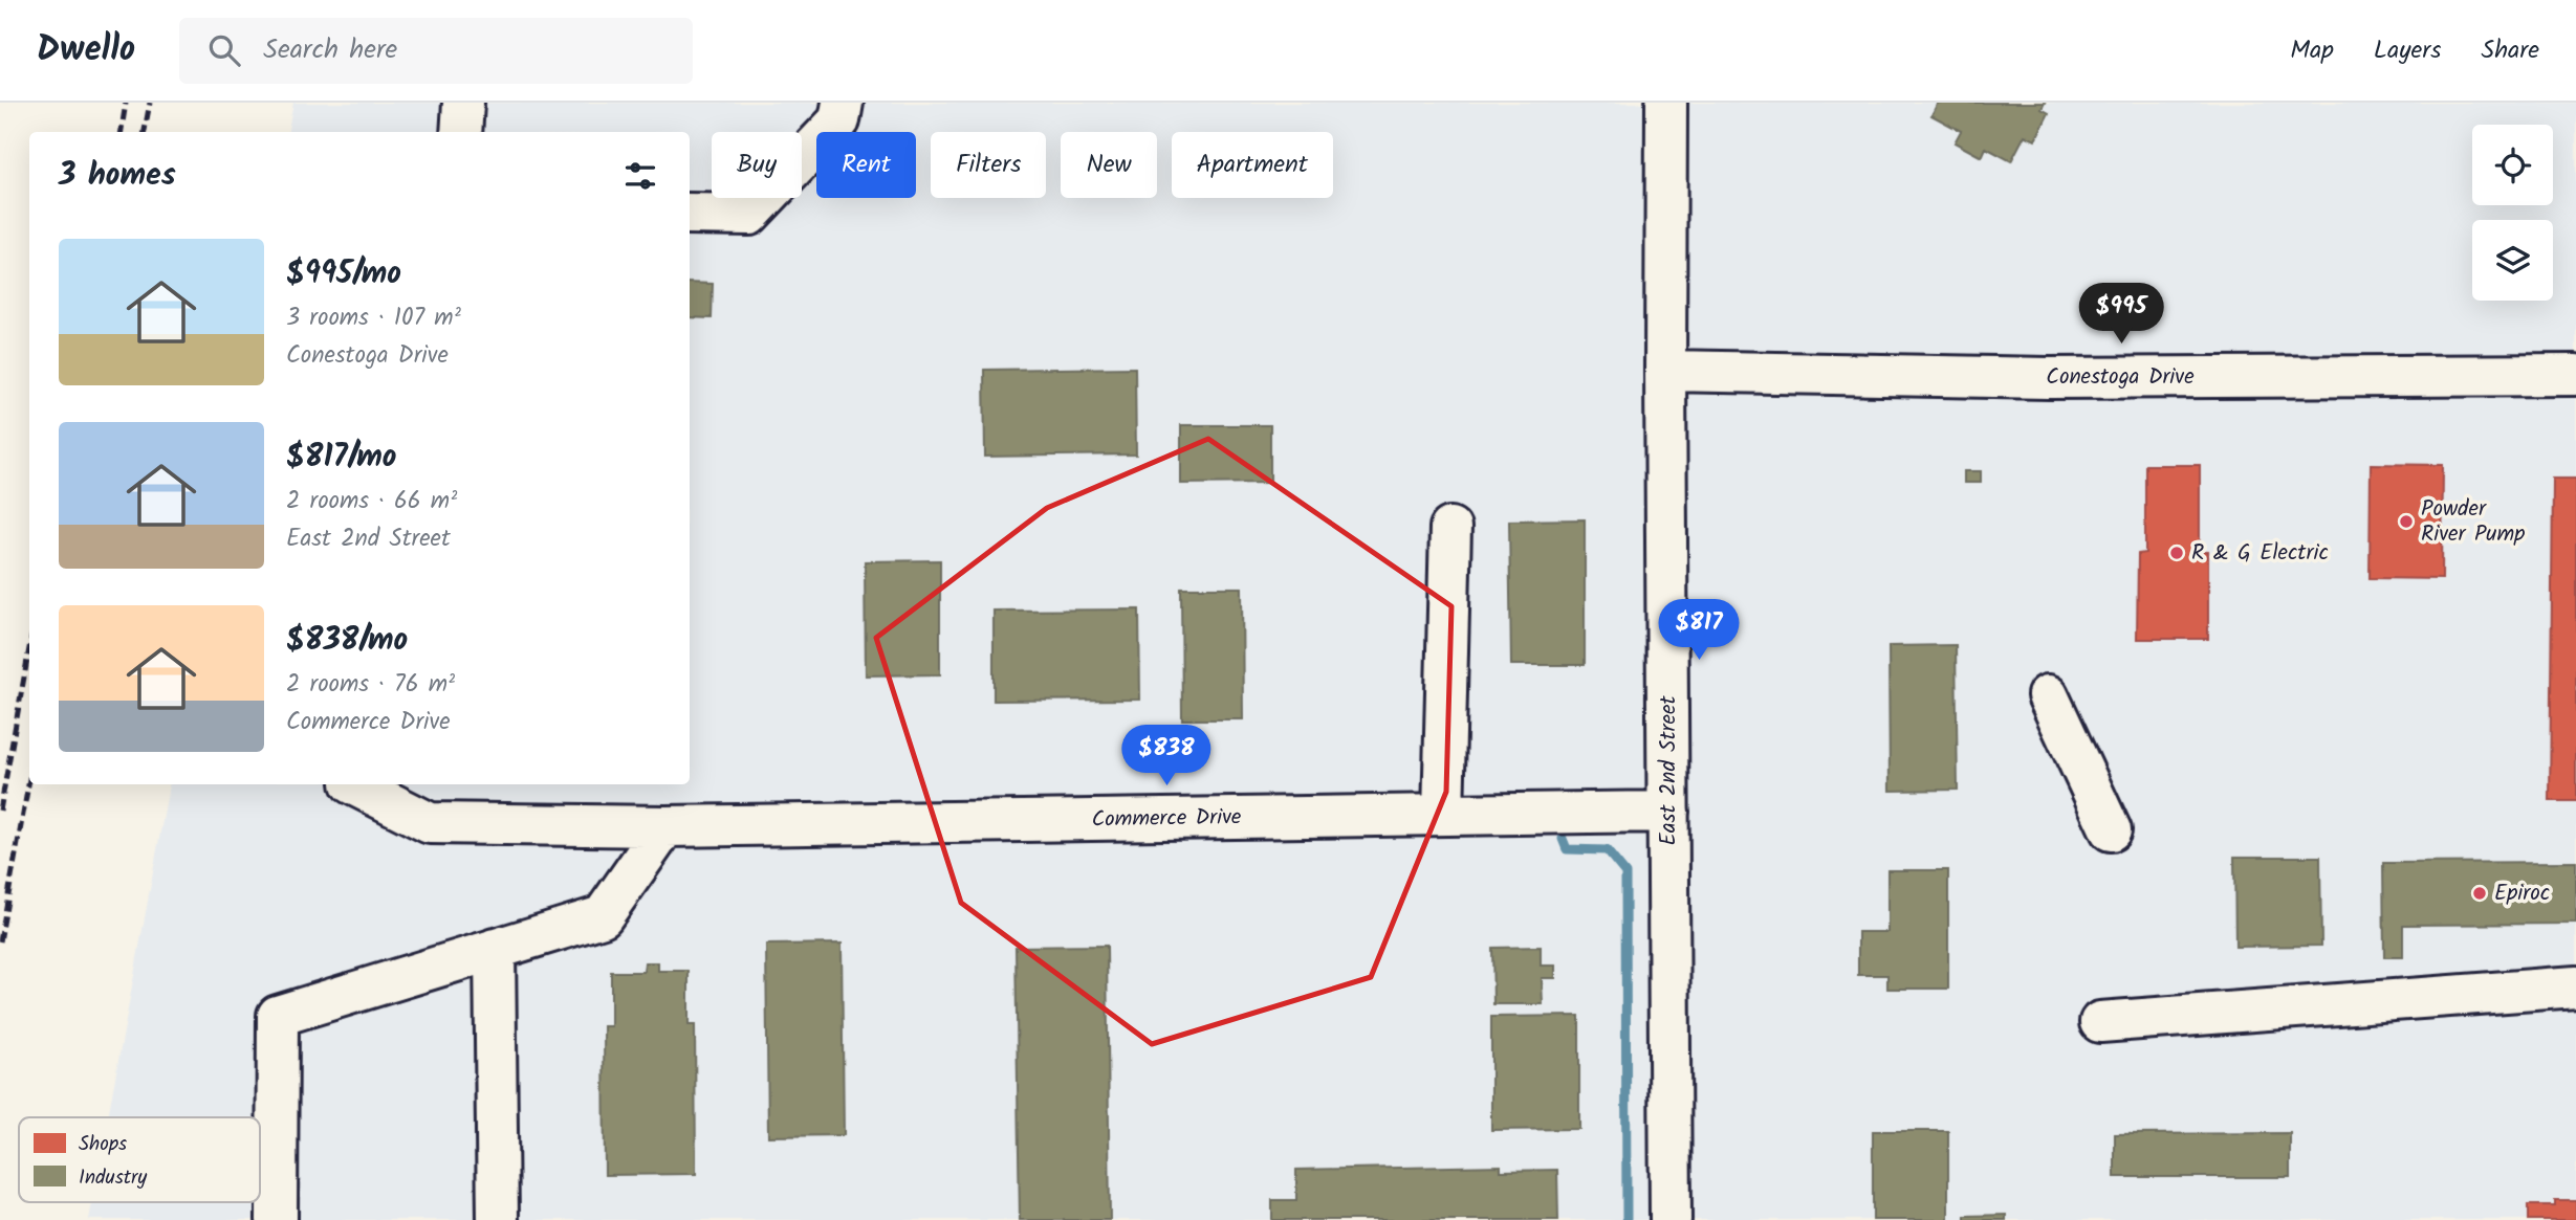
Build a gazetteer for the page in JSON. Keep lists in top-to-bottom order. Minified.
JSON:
{"streets":{"street":["Conestoga Drive","East 2nd Street","Commerce Drive"]},"crossings":[["Conestoga Drive","East 2nd Street"],["East 2nd Street","Commerce Drive"]],"places":["Powder River Pump","R & G Electric","Epiroc"],"legend":["Shops","Industry"],"page":{"header":"Dwello","search":"Search here","nav":["Map","Layers","Share"],"chip":["Buy","Rent","Filters","New","Apartment"],"heading":"3 homes","list":[{"name":"$995/mo","note":"3 rooms · 107 m² · Conestoga Drive"},{"name":"$817/mo","note":"2 rooms · 66 m² · East 2nd Street"},{"name":"$838/mo","note":"2 rooms · 76 m² · Commerce Drive"}],"price":["$995","$817","$838"]}}
